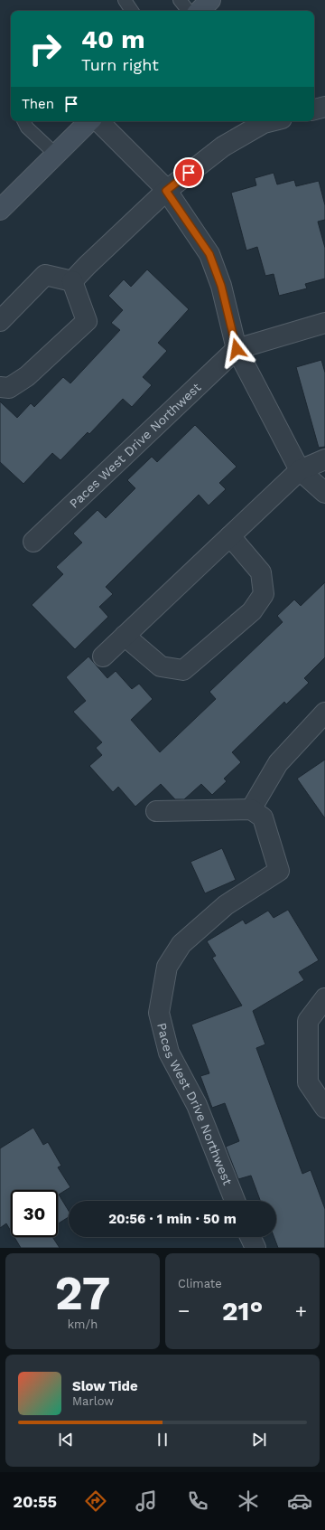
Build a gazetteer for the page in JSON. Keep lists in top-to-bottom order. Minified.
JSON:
{"streets":{"street":["Paces West Drive Northwest"]},"page":{"turn":["40 m","Turn right"],"then":"Then","limit":"30","trip":"20:56 · 1 min · 50 m","tile":[["27","km/h"],"Climate"],"heat":["−","21°","+"],"song":["Slow Tide","Marlow"],"tabs":"20:55"}}
